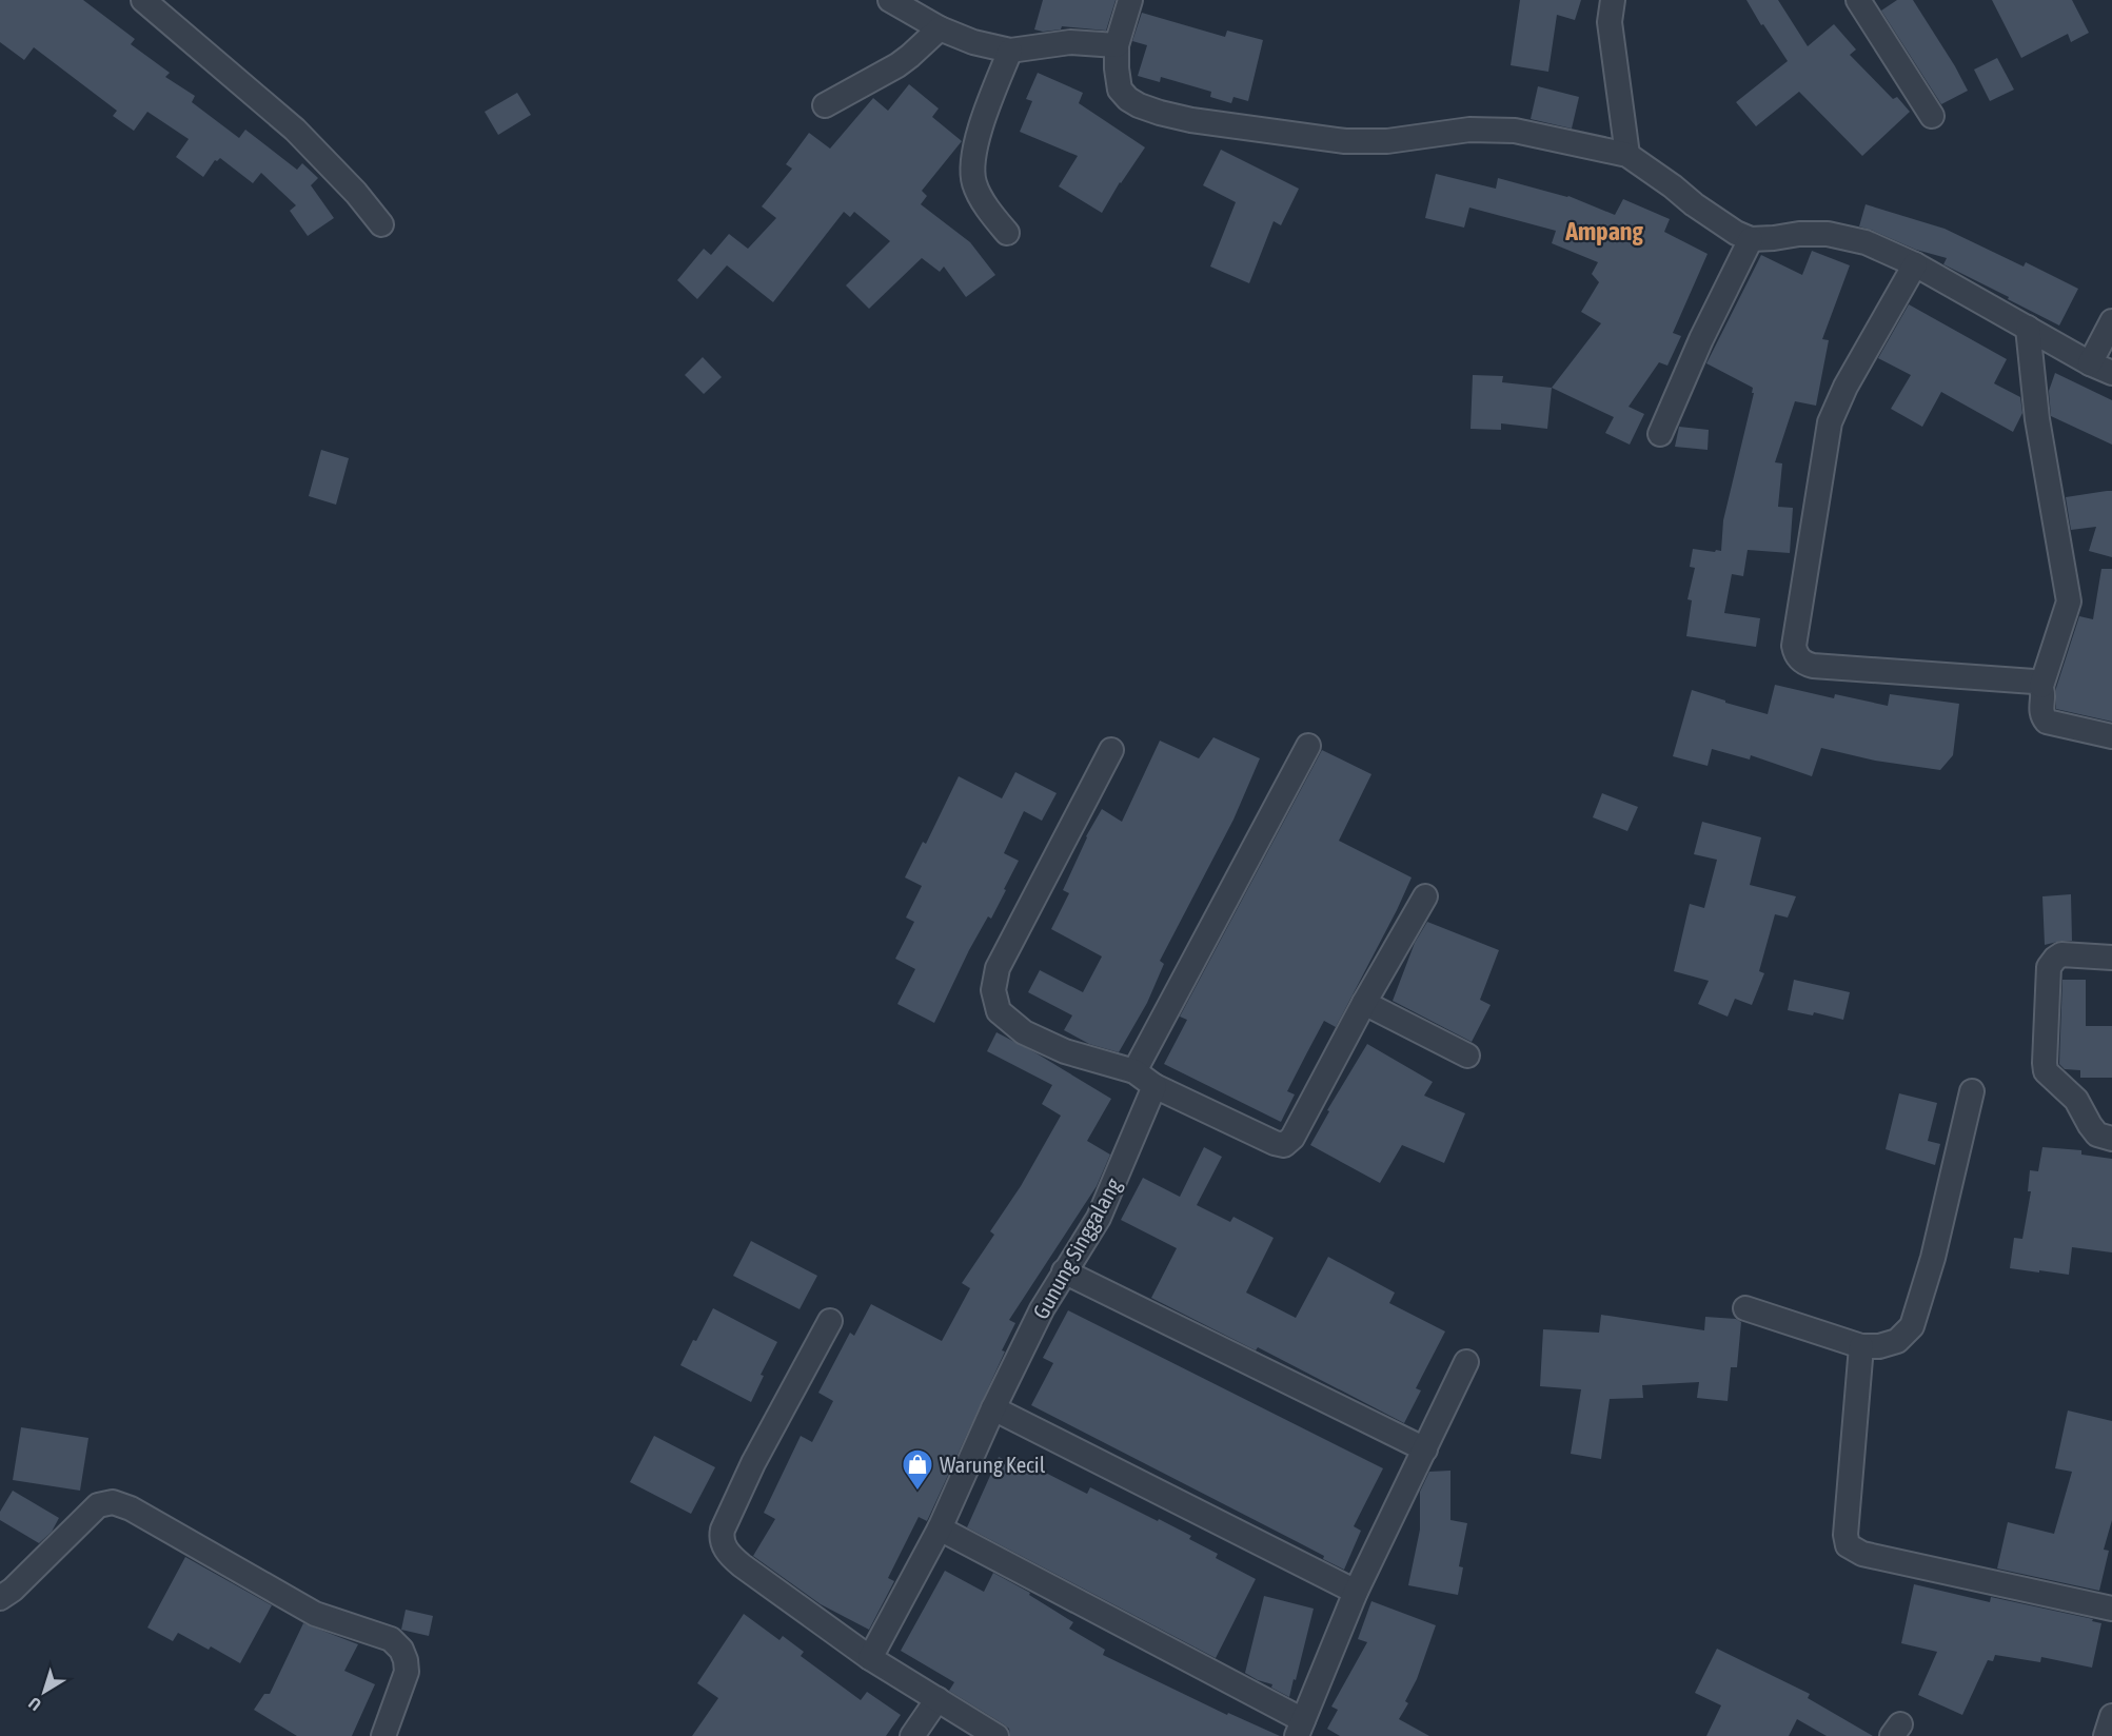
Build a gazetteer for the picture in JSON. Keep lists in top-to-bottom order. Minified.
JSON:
{"streets":{"street":["Gunung Singgalang"]},"districts":["Ampang"],"places":{"shop":["Warung Kecil"]},"north":"bottom left"}
